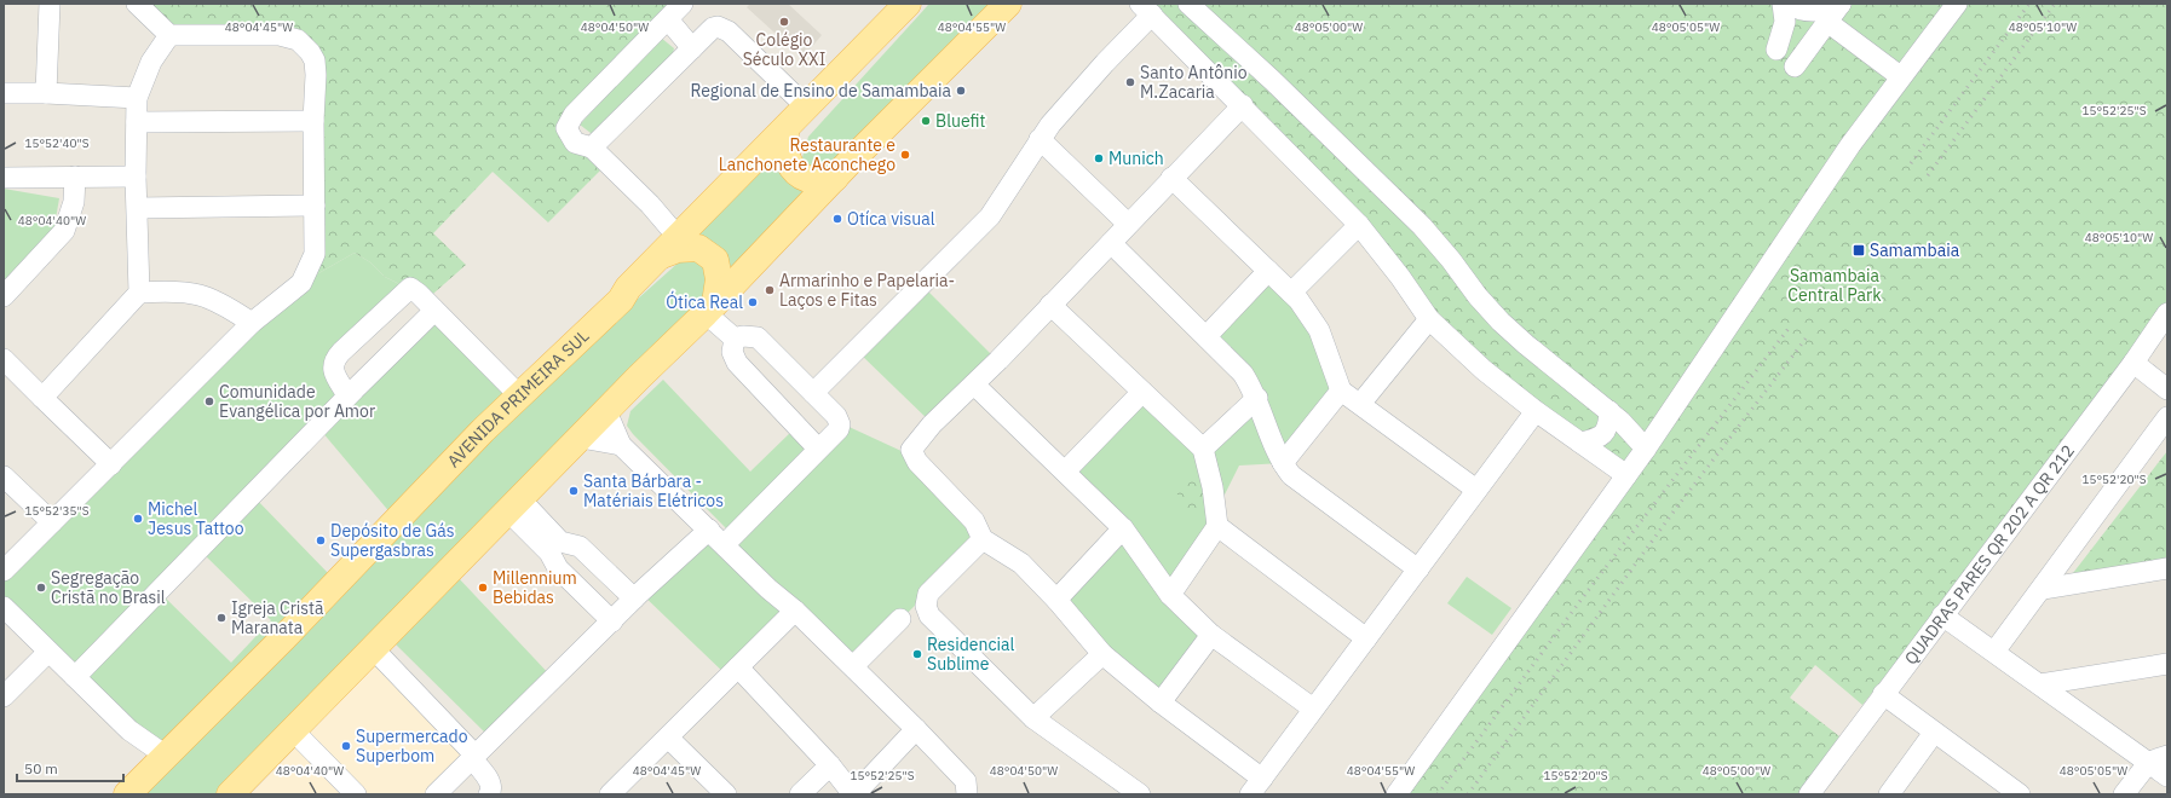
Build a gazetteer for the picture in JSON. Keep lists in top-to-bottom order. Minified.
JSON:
{"streets":{"main road":["AVENIDA PRIMEIRA SUL"],"street":["QUADRAS PARES QR 202 A QR 212"]},"parks":["Samambaia Central Park"],"places":{"other":["Colégio Século XXI","Santo Antônio M.Zacaria","Regional de Ensino de Samambaia","Bluefit","Restaurante e Lanchonete Aconchego","Munich","Otíca visual","Armarinho e Papelaria- Laços e Fitas","Ótica Real","Comunidade Evangélica por Amor","Santa Bárbara - Matériais Elétricos","Michel Jesus Tattoo","Depósito de Gás Supergasbras","Segregação Cristã no Brasil","Millennium Bebidas","Igreja Cristã Maranata","Residencial Sublime","Supermercado Superbom"],"transit":["Samambaia"]},"scale_bar":"50 m","coordinates":["48°04'45\"W","48°04'50\"W","48°04'55\"W","48°05'00\"W","48°05'10\"W","48°05'05\"W","15°52'25\"S","15°52'40\"S","48°04'40\"W","15°52'20\"S","15°52'35\"S"]}
